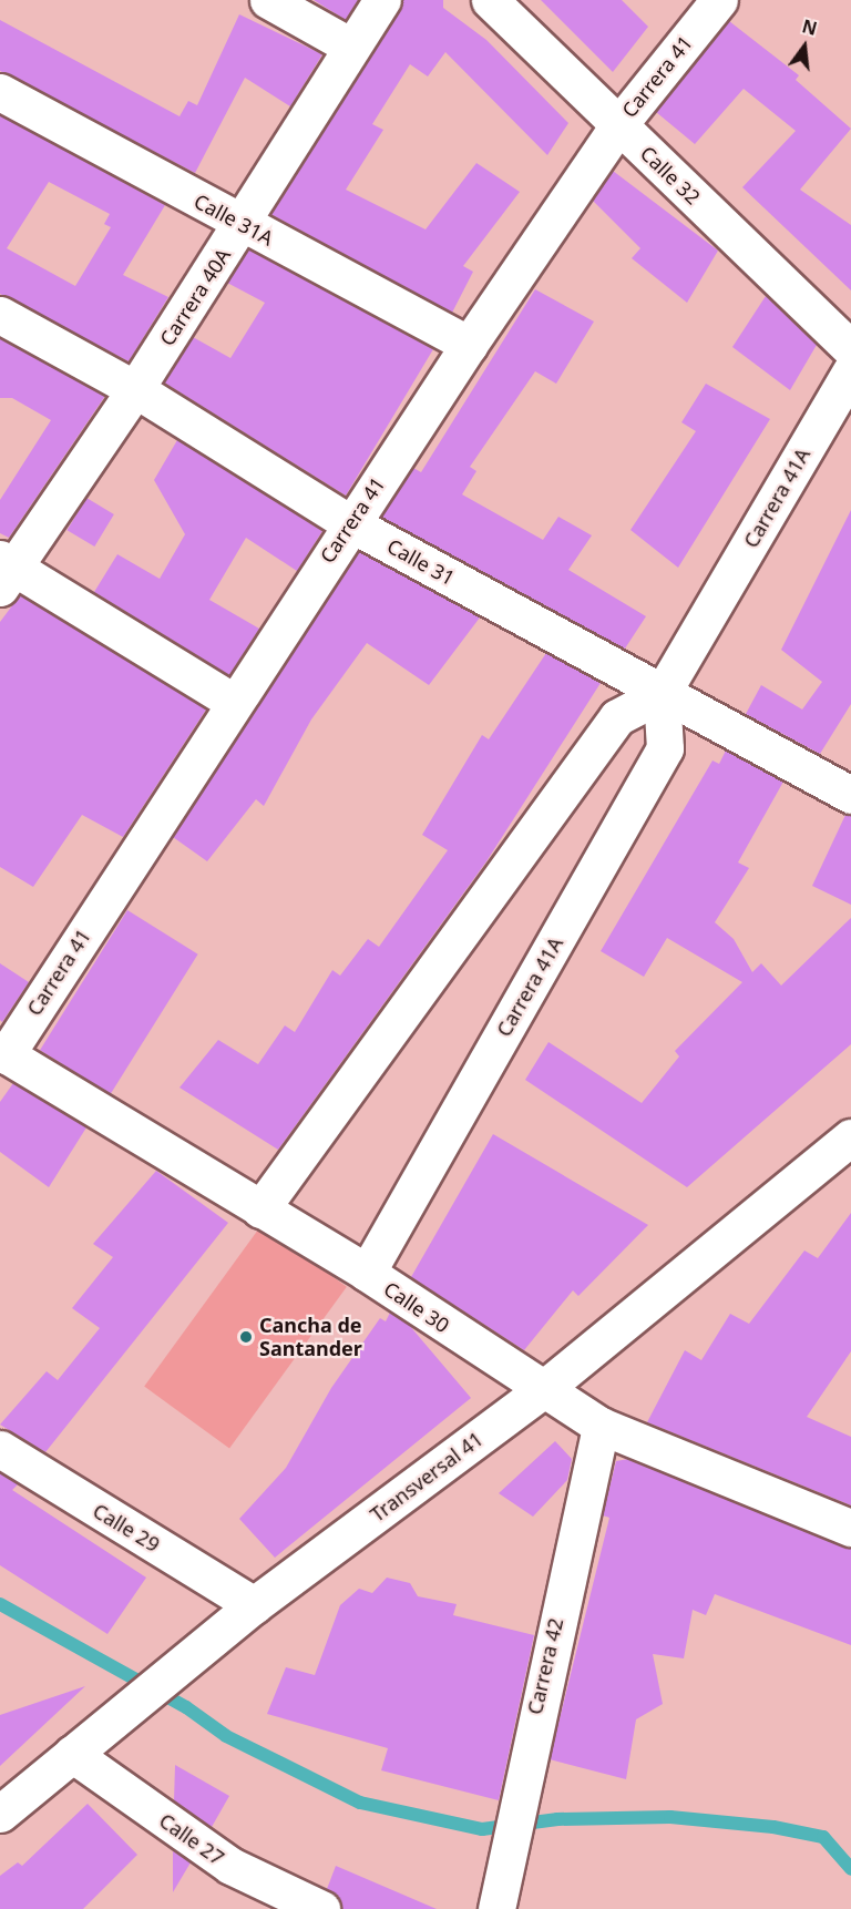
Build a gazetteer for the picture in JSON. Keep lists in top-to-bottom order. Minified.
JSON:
{"streets":{"street":["Carrera 41","Calle 32","Calle 31A","Carrera 40A","Carrera 41A","Calle 31","Calle 30","Transversal 41","Calle 29","Carrera 42","Calle 27"]},"crossings":[["Carrera 41","Calle 32"],["Carrera 41","Calle 31A"],["Carrera 41","Calle 31"],["Carrera 41","Calle 30"],["Calle 31A","Carrera 40A"],["Carrera 40A","Calle 31"],["Carrera 41A","Calle 31"],["Carrera 41A","Calle 30"],["Calle 30","Transversal 41"],["Calle 30","Carrera 42"],["Transversal 41","Calle 29"],["Transversal 41","Calle 27"]],"places":["Cancha de Santander"],"north":"top"}
